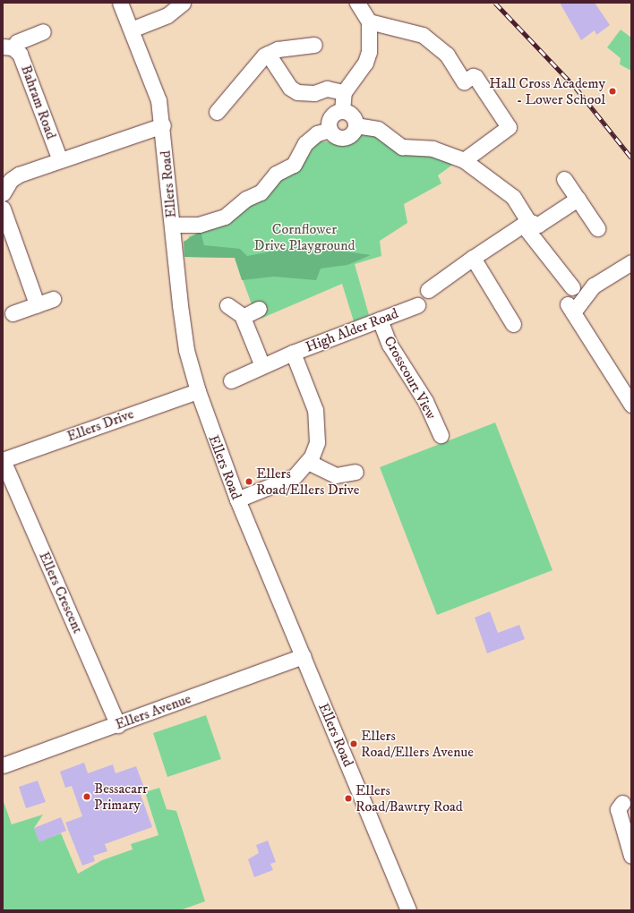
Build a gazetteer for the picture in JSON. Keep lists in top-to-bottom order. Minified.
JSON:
{"streets":{"street":["Bahram Road","Ellers Road","High Alder Road","Crosscourt View","Ellers Drive","Ellers Crescent","Ellers Avenue"]},"crossings":[["Ellers Road","High Alder Road"],["Ellers Road","Ellers Drive"],["Ellers Road","Ellers Avenue"],["High Alder Road","Crosscourt View"],["Ellers Drive","Ellers Crescent"],["Ellers Crescent","Ellers Avenue"]],"parks":["Cornflower Drive Playground"],"places":["Hall Cross Academy - Lower School","Ellers Road/Ellers Drive","Ellers Road/Ellers Avenue","Bessacarr Primary","Ellers Road/Bawtry Road"]}
